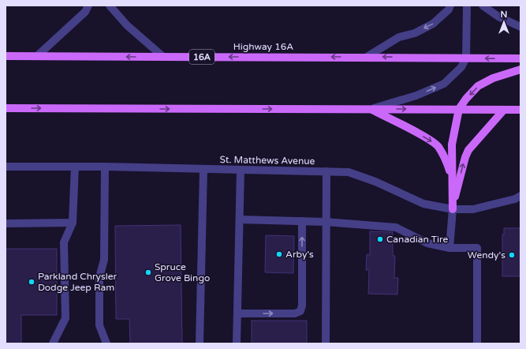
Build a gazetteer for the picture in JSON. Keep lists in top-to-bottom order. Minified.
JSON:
{"streets":{"main road":["Highway 16A","16A"],"street":["St. Matthews Avenue"]},"places":["Canadian Tire","Arby's","Wendy's","Spruce Grove Bingo","Parkland Chrysler Dodge Jeep Ram"],"north":"top"}
